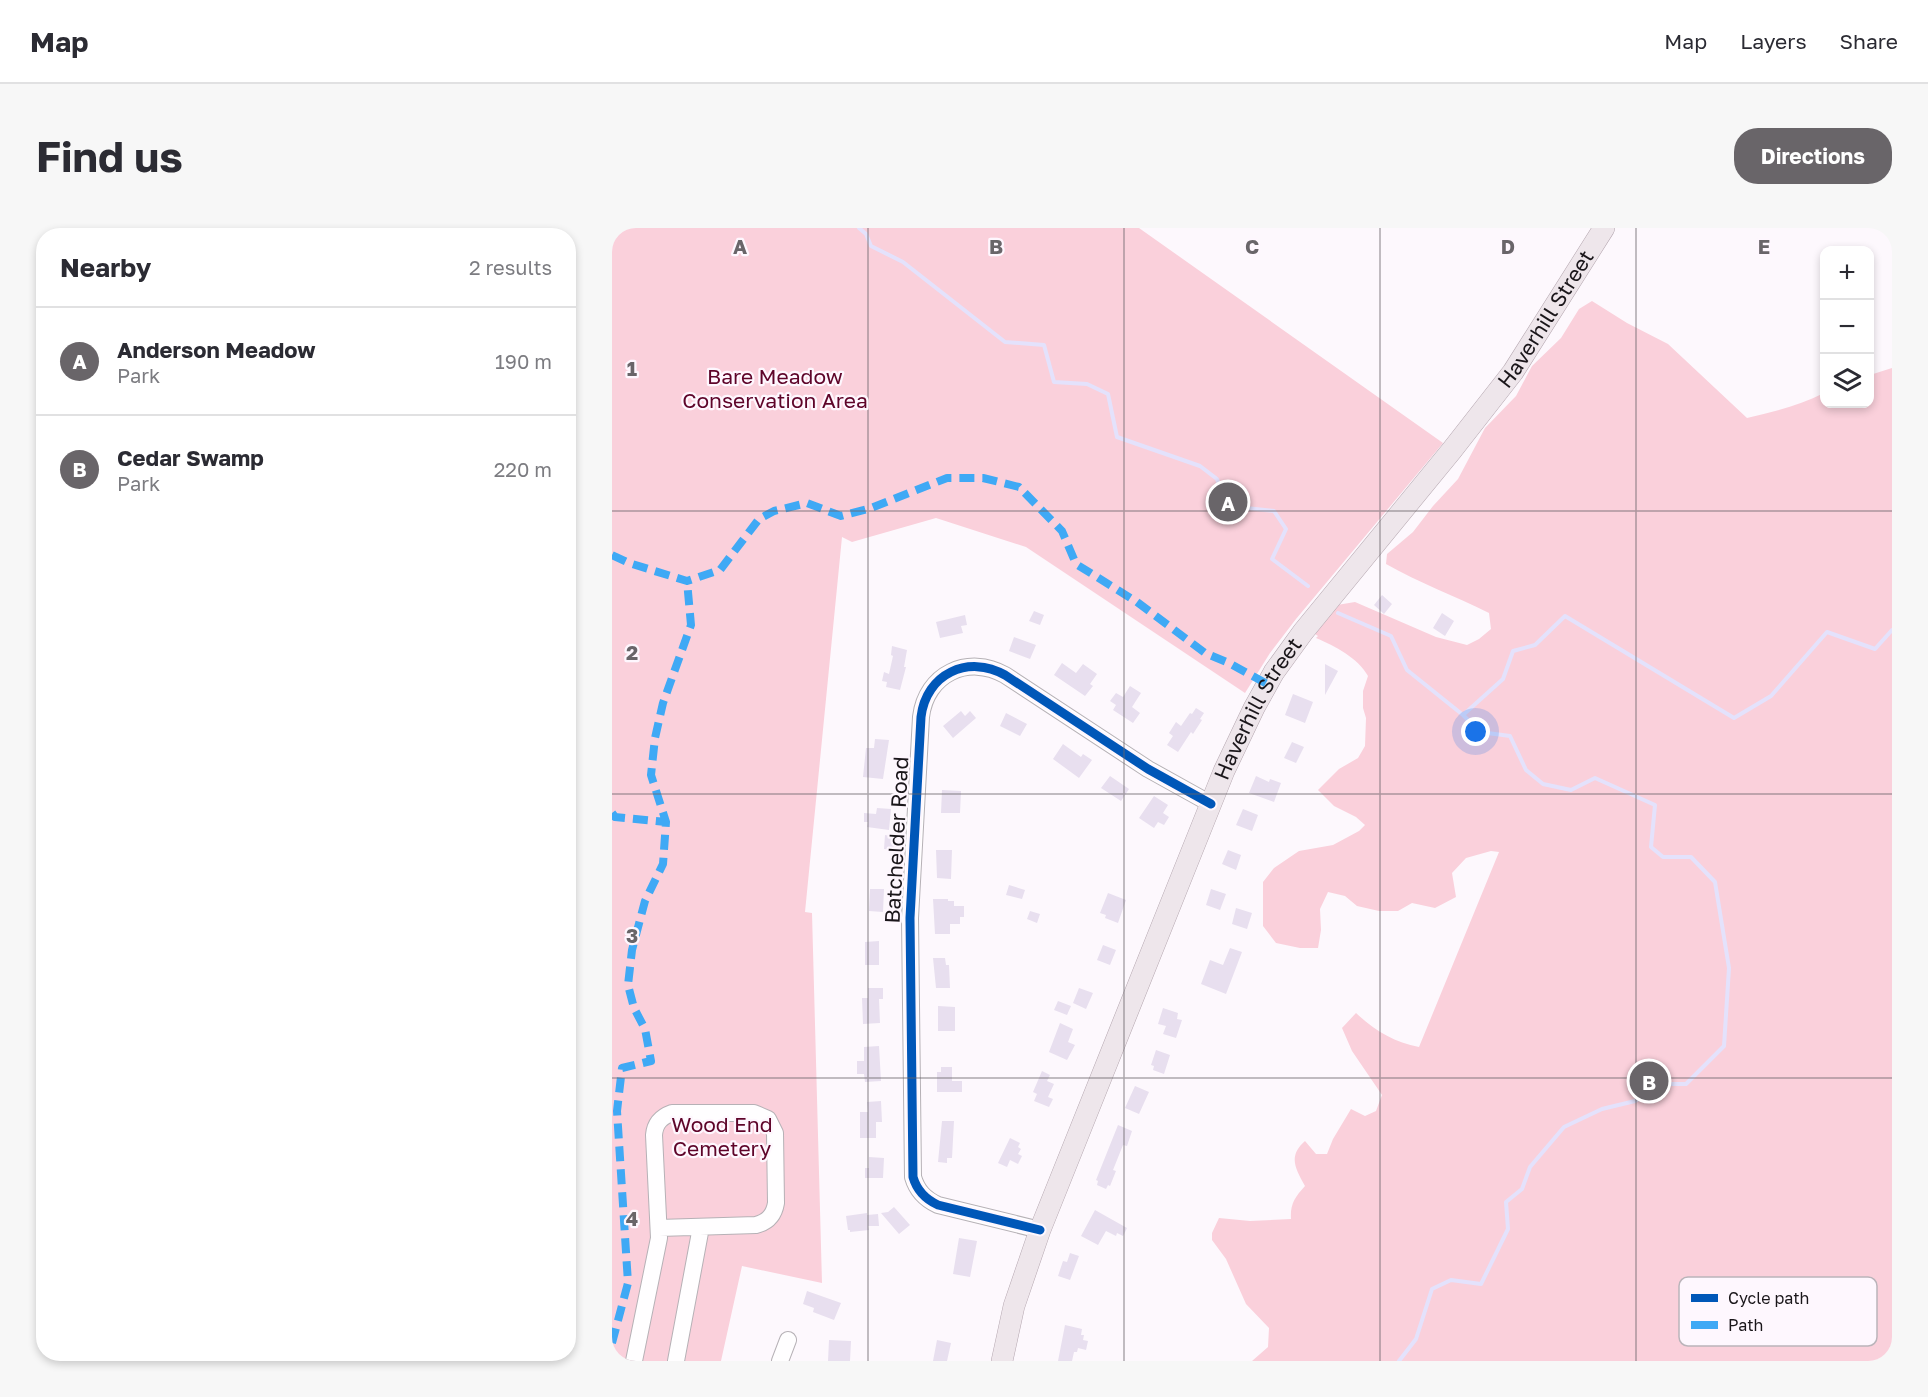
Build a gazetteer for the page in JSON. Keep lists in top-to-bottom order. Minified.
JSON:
{"streets":{"main road":["Haverhill Street"],"street":["Batchelder Road"]},"crossings":[["Haverhill Street","Batchelder Road"]],"parks":["Bare Meadow Conservation Area","Wood End Cemetery"],"legend":["Cycle path","Path"],"page":{"header":"Map","nav":["Map","Layers","Share"],"buttons":"Directions","title":"Find us","heading":["Nearby","2 results"],"map_buttons":["+","−"],"list":[{"mark":"A","name":"Anderson Meadow","note":"Park","value":"190 m"},{"mark":"B","name":"Cedar Swamp","note":"Park","value":"220 m"}],"pins":["A","B"]},"grid":{"columns":["A","B","C","D","E"],"rows":["1","2","3","4"]}}
